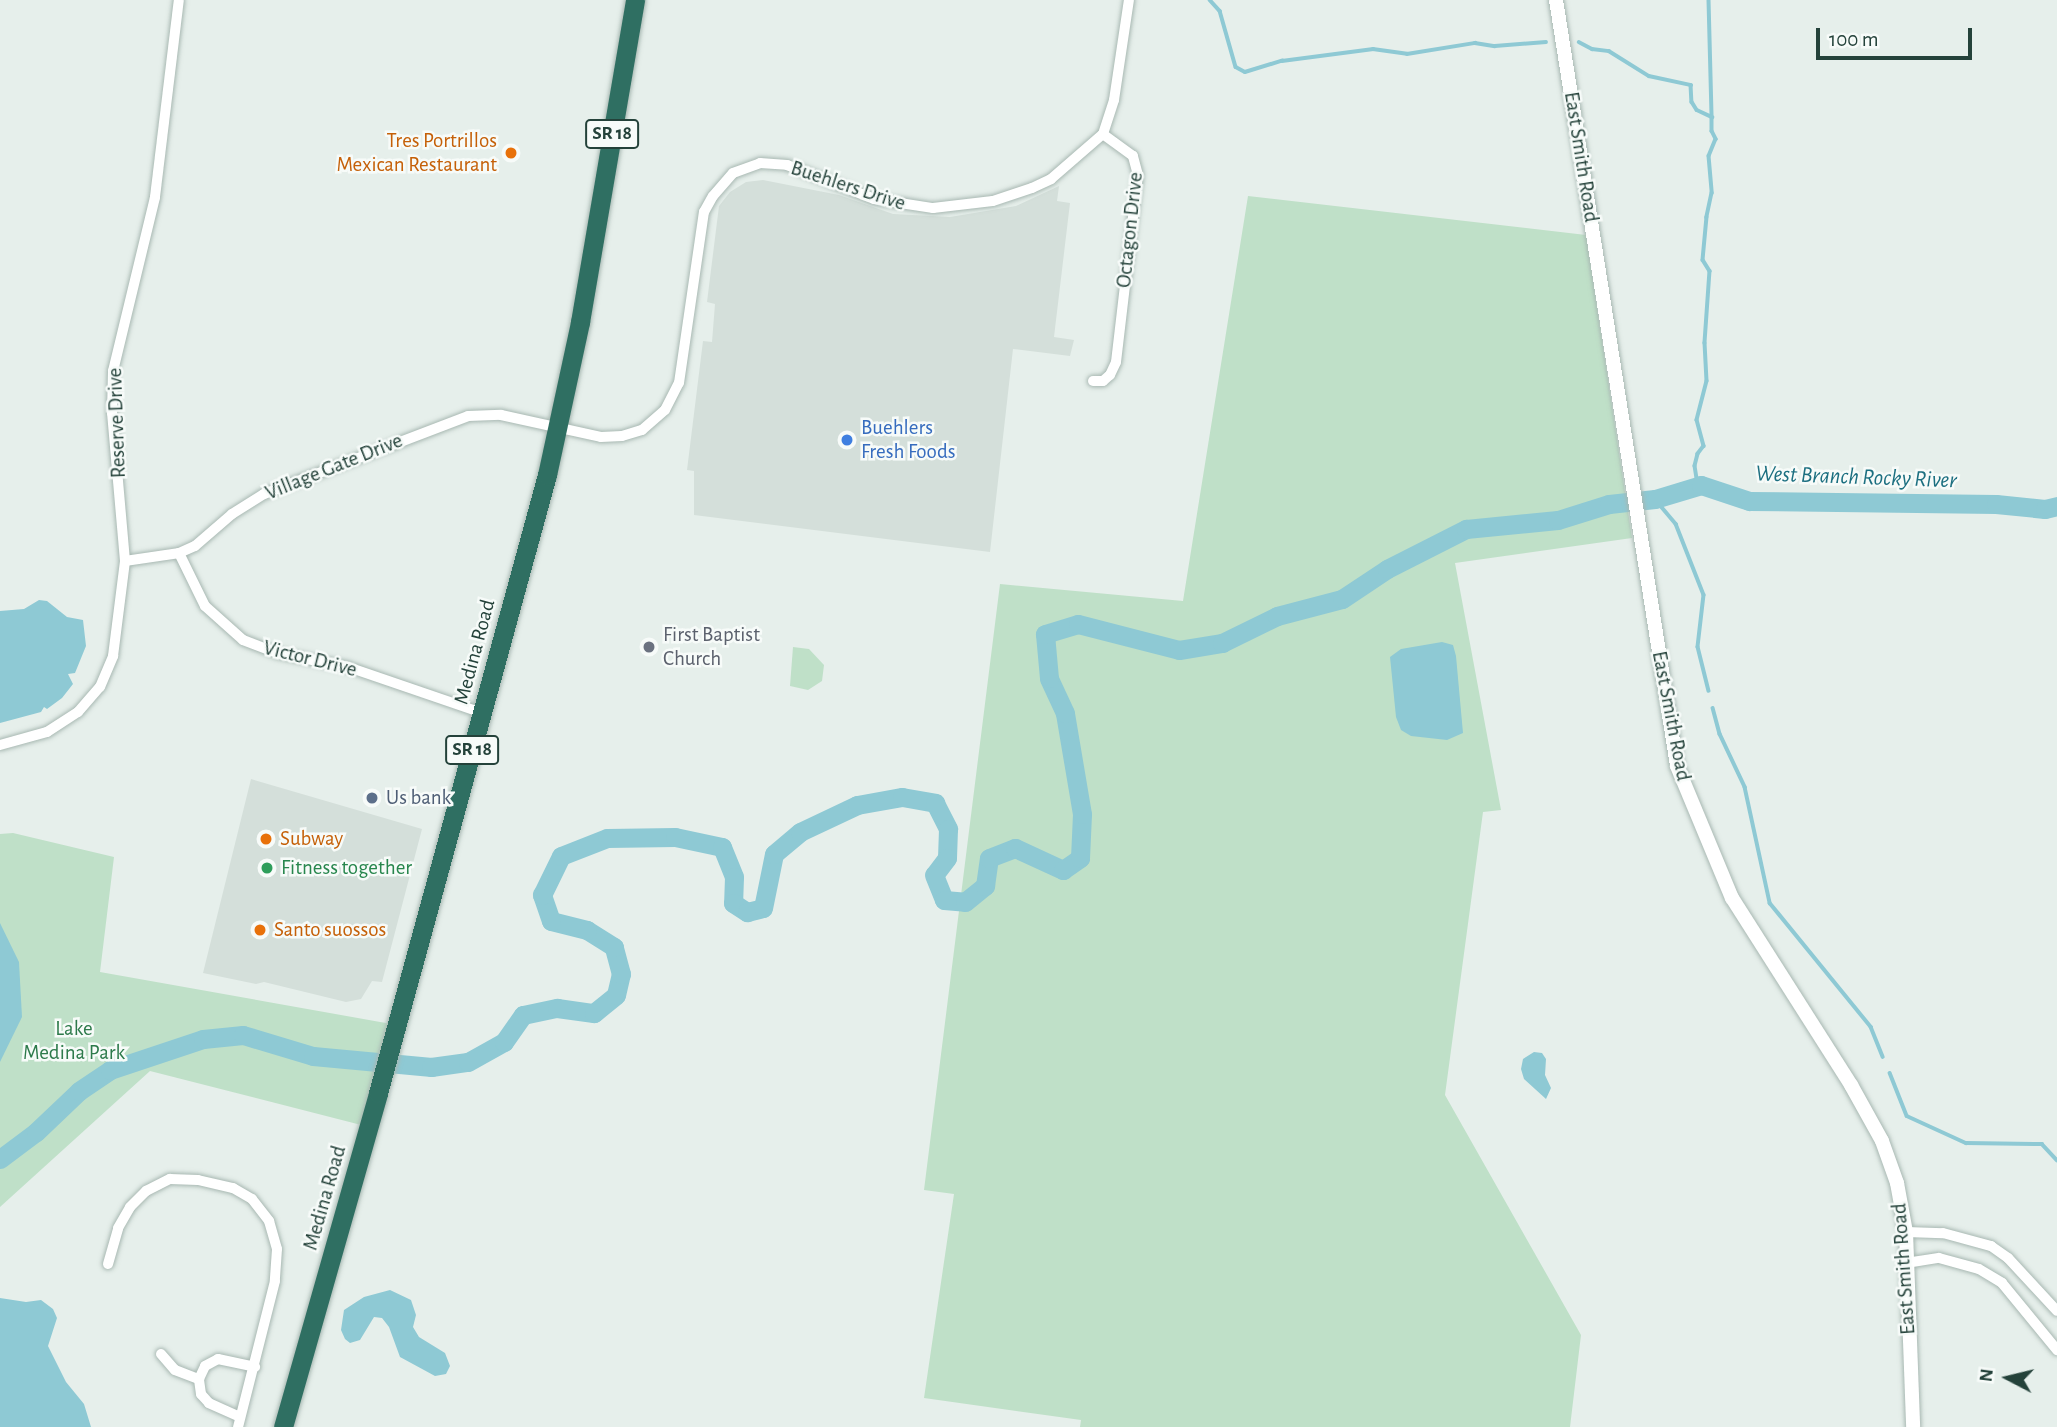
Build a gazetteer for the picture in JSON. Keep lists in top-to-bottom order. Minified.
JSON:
{"streets":{"highway":["SR 18","Medina Road"],"street":["East Smith Road","Buehlers Drive","Octagon Drive","Reserve Drive","Village Gate Drive","Victor Drive"]},"crossings":[["Buehlers Drive","Octagon Drive"],["Buehlers Drive","Village Gate Drive"],["Buehlers Drive","Medina Road"],["Reserve Drive","Village Gate Drive"],["Village Gate Drive","Medina Road"],["Village Gate Drive","Victor Drive"],["Medina Road","Victor Drive"]],"water":["West Branch Rocky River"],"parks":["Lake Medina Park"],"places":["Tres Portrillos Mexican Restaurant","Buehlers Fresh Foods","First Baptist Church","Us bank","Subway","Fitness together","Santo suossos"],"scale_bar":"100 m","north":"left"}
